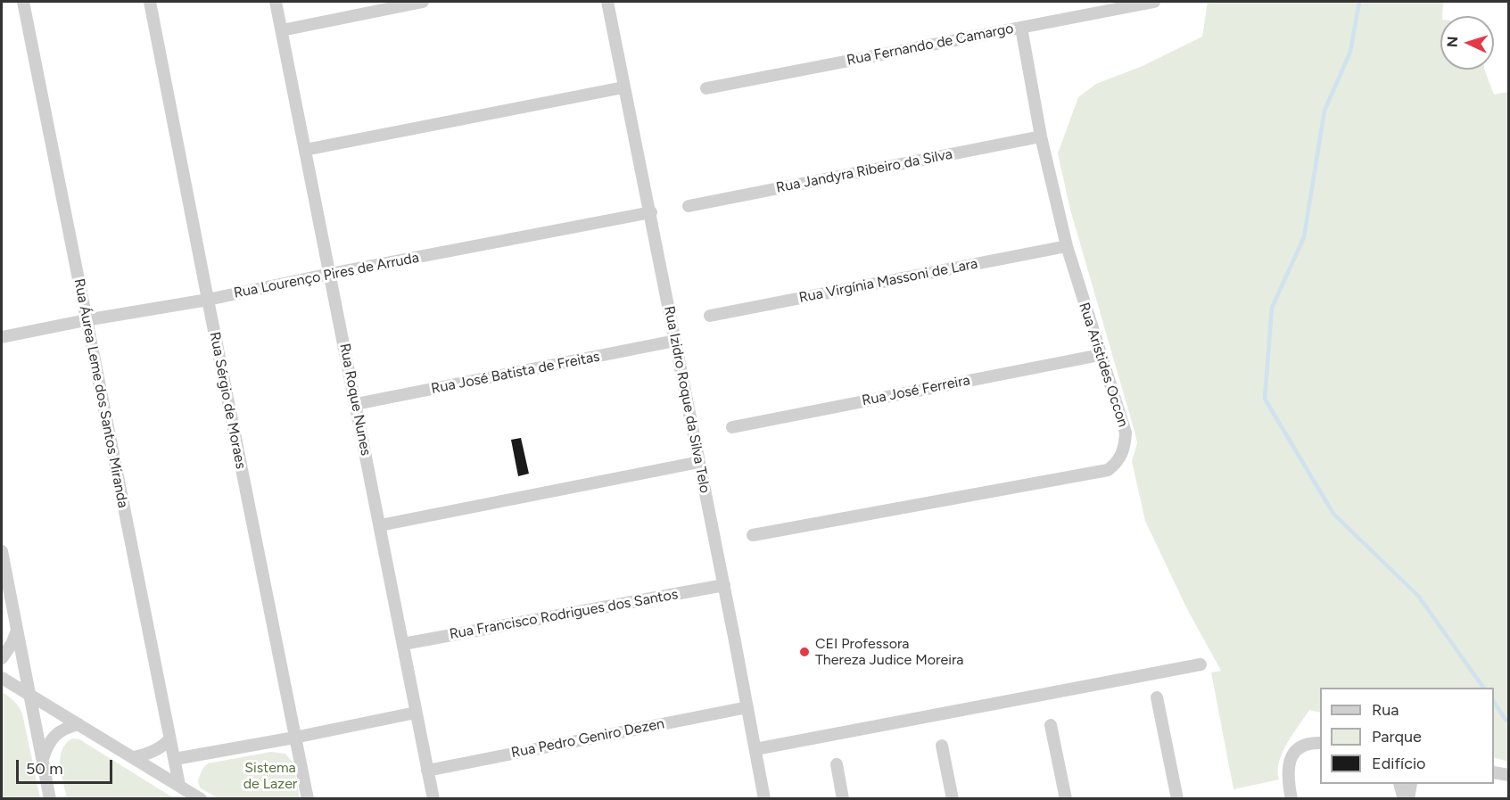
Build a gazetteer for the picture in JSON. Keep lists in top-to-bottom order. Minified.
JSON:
{"streets":{"street":["Rua Fernando de Camargo","Rua Jandyra Ribeiro da Silva","Rua Lourenço Pires de Arruda","Rua Virgínia Massoni de Lara","Rua Aristides Occon","Rua José Batista de Freitas","Rua José Ferreira","Rua Áurea Leme dos Santos Miranda","Rua Roque Nunes","Rua Izidro Roque da Silva Telo","Rua Sérgio de Moraes","Rua Francisco Rodrigues dos Santos","Rua Pedro Geniro Dezen"]},"crossings":[["Rua Fernando de Camargo","Rua Aristides Occon"],["Rua Jandyra Ribeiro da Silva","Rua Aristides Occon"],["Rua Lourenço Pires de Arruda","Rua Áurea Leme dos Santos Miranda"],["Rua Lourenço Pires de Arruda","Rua Roque Nunes"],["Rua Lourenço Pires de Arruda","Rua Izidro Roque da Silva Telo"],["Rua Lourenço Pires de Arruda","Rua Sérgio de Moraes"],["Rua Virgínia Massoni de Lara","Rua Aristides Occon"],["Rua Aristides Occon","Rua José Ferreira"],["Rua José Batista de Freitas","Rua Roque Nunes"],["Rua José Batista de Freitas","Rua Izidro Roque da Silva Telo"],["Rua Roque Nunes","Rua Francisco Rodrigues dos Santos"],["Rua Roque Nunes","Rua Pedro Geniro Dezen"],["Rua Izidro Roque da Silva Telo","Rua Francisco Rodrigues dos Santos"],["Rua Izidro Roque da Silva Telo","Rua Pedro Geniro Dezen"]],"parks":["Sistema de Lazer"],"places":["CEI Professora Thereza Judice Moreira"],"legend":["Rua","Parque","Edifício"],"scale_bar":"50 m","north":"left"}
